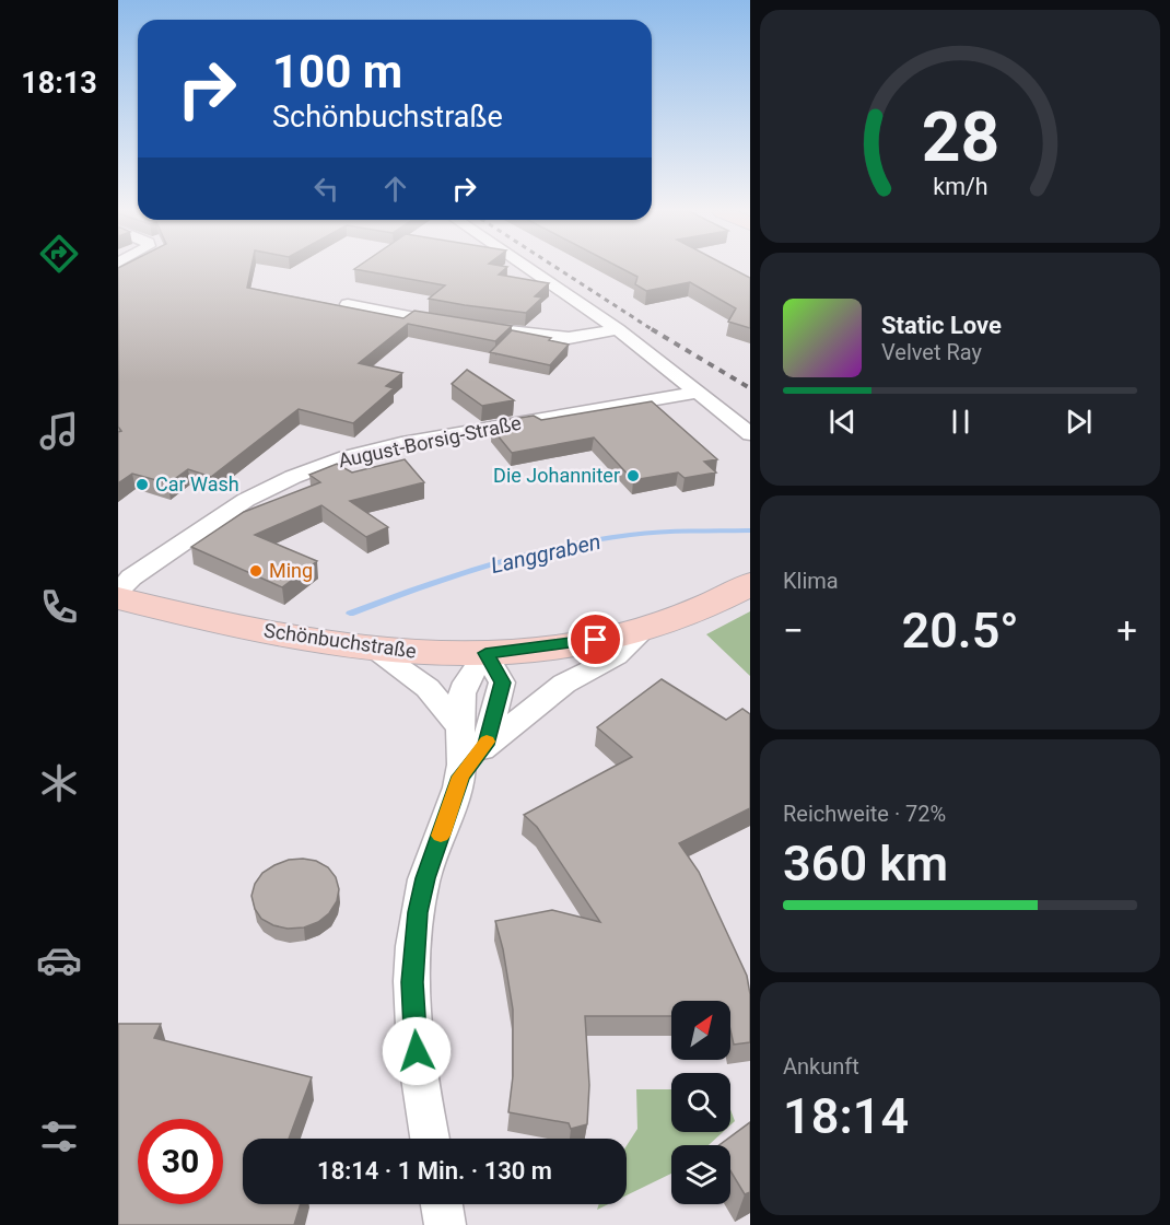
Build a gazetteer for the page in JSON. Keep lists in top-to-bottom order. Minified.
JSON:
{"streets":{"street":["August-Borsig-Straße","Schönbuchstraße"]},"water":["Langgraben"],"places":["Die Johanniter","Car Wash","Ming"],"north":"top right","page":{"tabs":"18:13","turn":["100 m","Schönbuchstraße"],"song":["Static Love","Velvet Ray"],"tile":["Klima",["Reichweite · 72%","360 km"],["Ankunft","18:14"]],"heat":["−","20.5°","+"],"limit":"30","trip":"18:14 · 1 Min. · 130 m","gauge":["28","km/h"]}}
